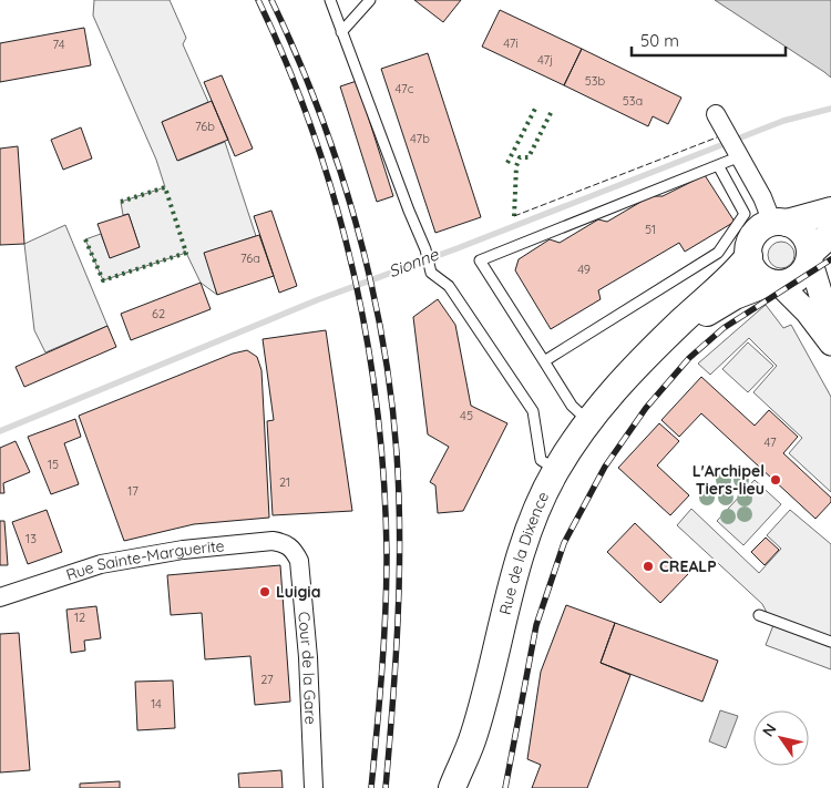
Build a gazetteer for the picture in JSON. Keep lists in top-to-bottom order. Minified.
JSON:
{"streets":{"main road":["Rue de la Dixence"],"street":["Rue Sainte-Marguerite","Cour de la Gare"]},"crossings":[["Rue Sainte-Marguerite","Cour de la Gare"]],"water":["Sionne"],"places":["L'Archipel Tiers-lieu","CREALP","Luigia"],"house_numbers":["47i","74","47j","53b","47c","53a","76b","47b","51","76a","49","62","45","47","15","21","17","13","12","27","14"],"scale_bar":"50 m","north":"top left"}
